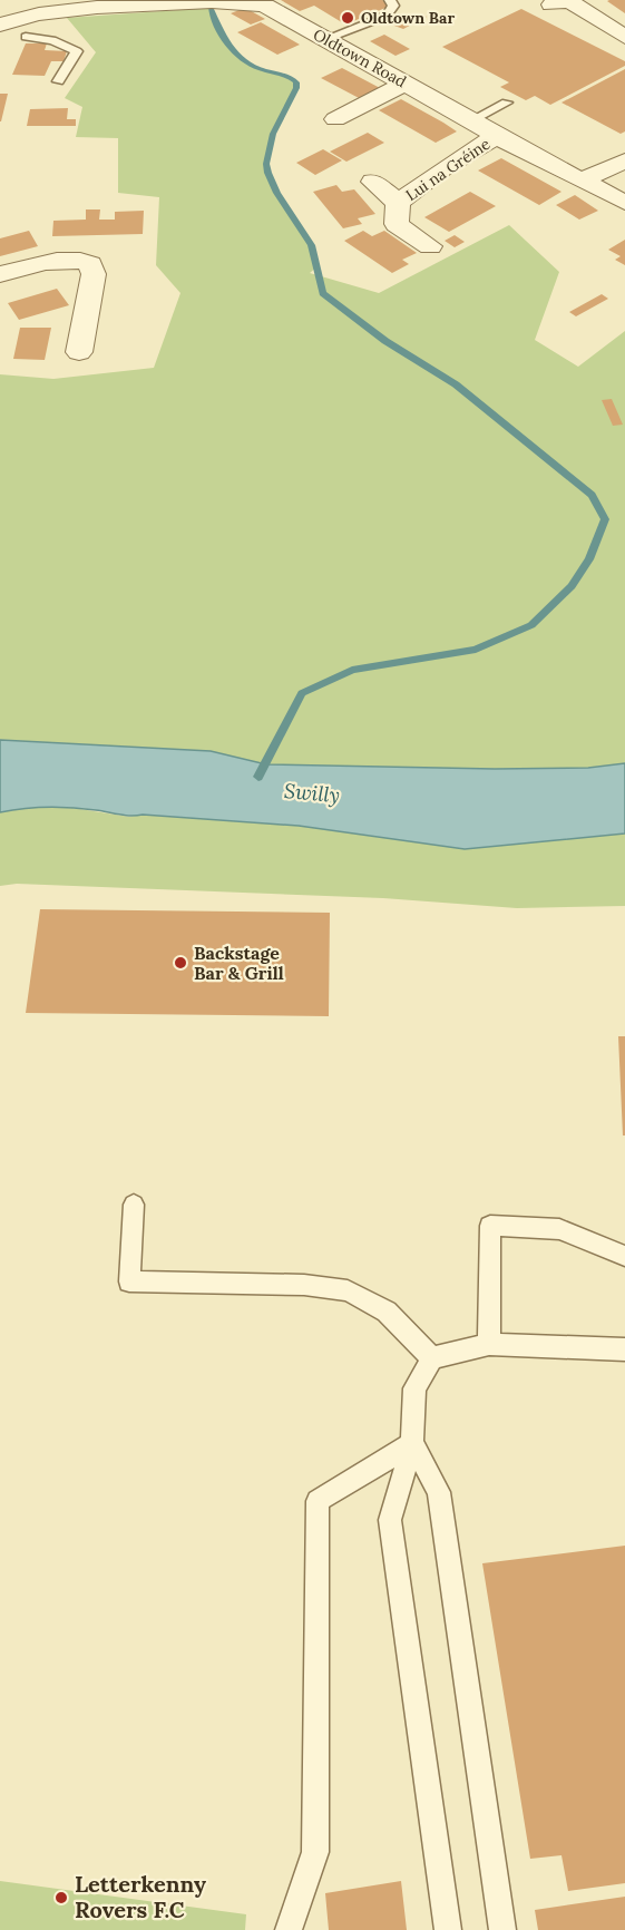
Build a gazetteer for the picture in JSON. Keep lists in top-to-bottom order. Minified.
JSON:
{"streets":{"street":["Oldtown Road","Lui na Gréine"]},"crossings":[["Oldtown Road","Lui na Gréine"]],"water":["Swilly"],"places":["Oldtown Bar","Backstage Bar & Grill","Letterkenny Rovers F.C"]}
